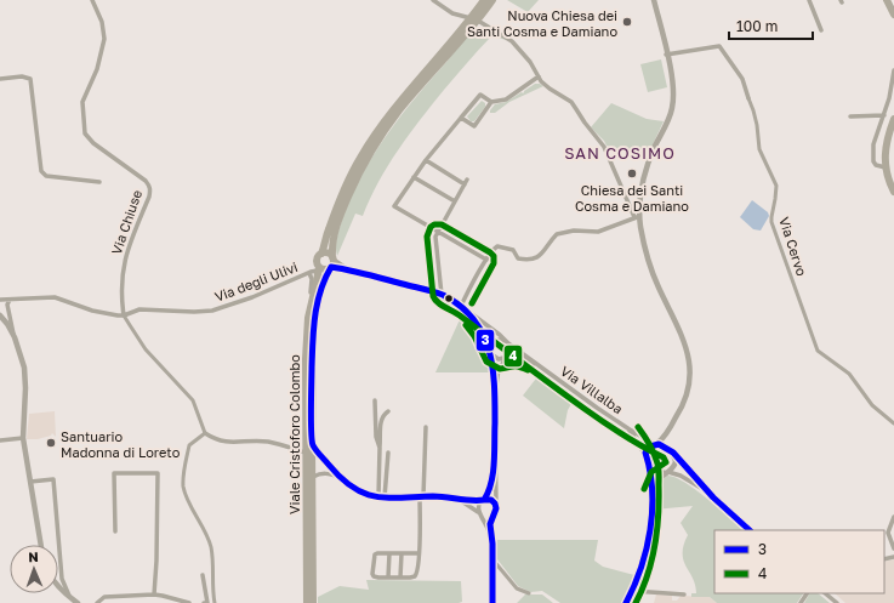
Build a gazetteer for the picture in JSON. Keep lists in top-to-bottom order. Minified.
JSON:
{"streets":{"main road":["Viale Cristoforo Colombo"],"street":["Via Chiuse","Via Cervo","Via degli Ulivi","Via Villalba"]},"crossings":[["Via Chiuse","Via degli Ulivi"],["Via degli Ulivi","Viale Cristoforo Colombo"]],"districts":["SAN COSIMO"],"places":["Nuova Chiesa dei Santi Cosma e Damiano","Chiesa dei Santi Cosma e Damiano","Santuario Madonna di Loreto"],"lines":["transit line 4","transit line 3"],"legend":["3","4"],"scale_bar":"100 m","north":"top"}
